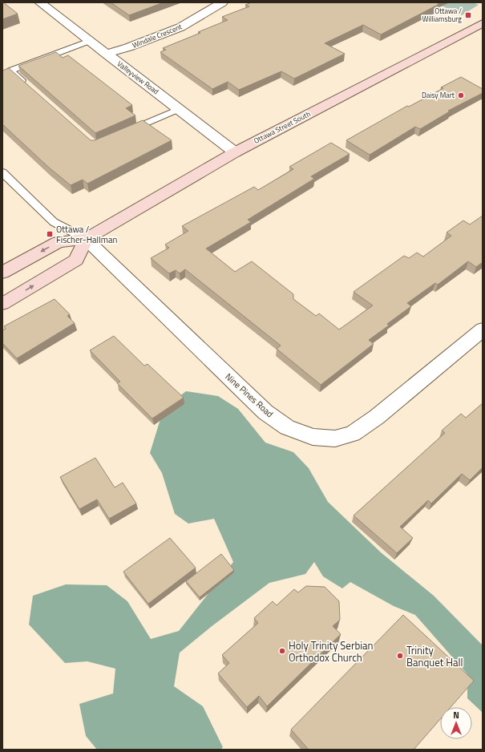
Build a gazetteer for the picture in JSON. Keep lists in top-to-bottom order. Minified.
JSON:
{"streets":{"main road":["Ottawa Street South"],"street":["Windale Crescent","Valleyview Road","Nine Pines Road"]},"crossings":[["Windale Crescent","Valleyview Road"],["Valleyview Road","Ottawa Street South"],["Ottawa Street South","Nine Pines Road"]],"places":{"transit":["Ottawa / Williamsburg","Ottawa / Fischer-Hallman"],"other":["Daisy Mart","Holy Trinity Serbian Orthodox Church","Trinity Banquet Hall"]},"north":"top"}
